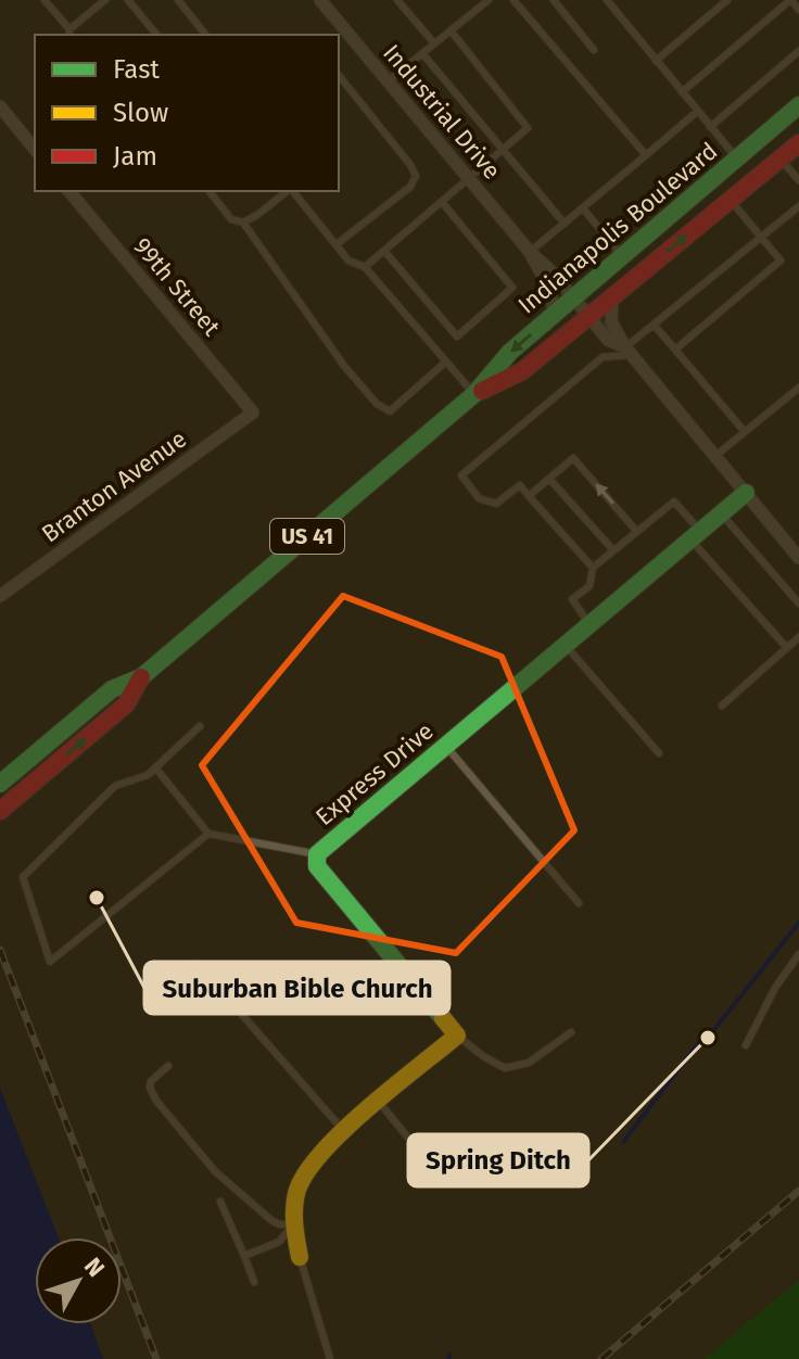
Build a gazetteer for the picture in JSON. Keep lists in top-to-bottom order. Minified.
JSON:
{"streets":{"main road":["Indianapolis Boulevard","US 41","Express Drive"],"street":["Industrial Drive","99th Street","Branton Avenue"]},"crossings":[["Industrial Drive","Indianapolis Boulevard"],["Industrial Drive","Express Drive"],["99th Street","Branton Avenue"]],"places":["Suburban Bible Church","Spring Ditch"],"legend":["Fast","Slow","Jam"],"north":"top right"}
